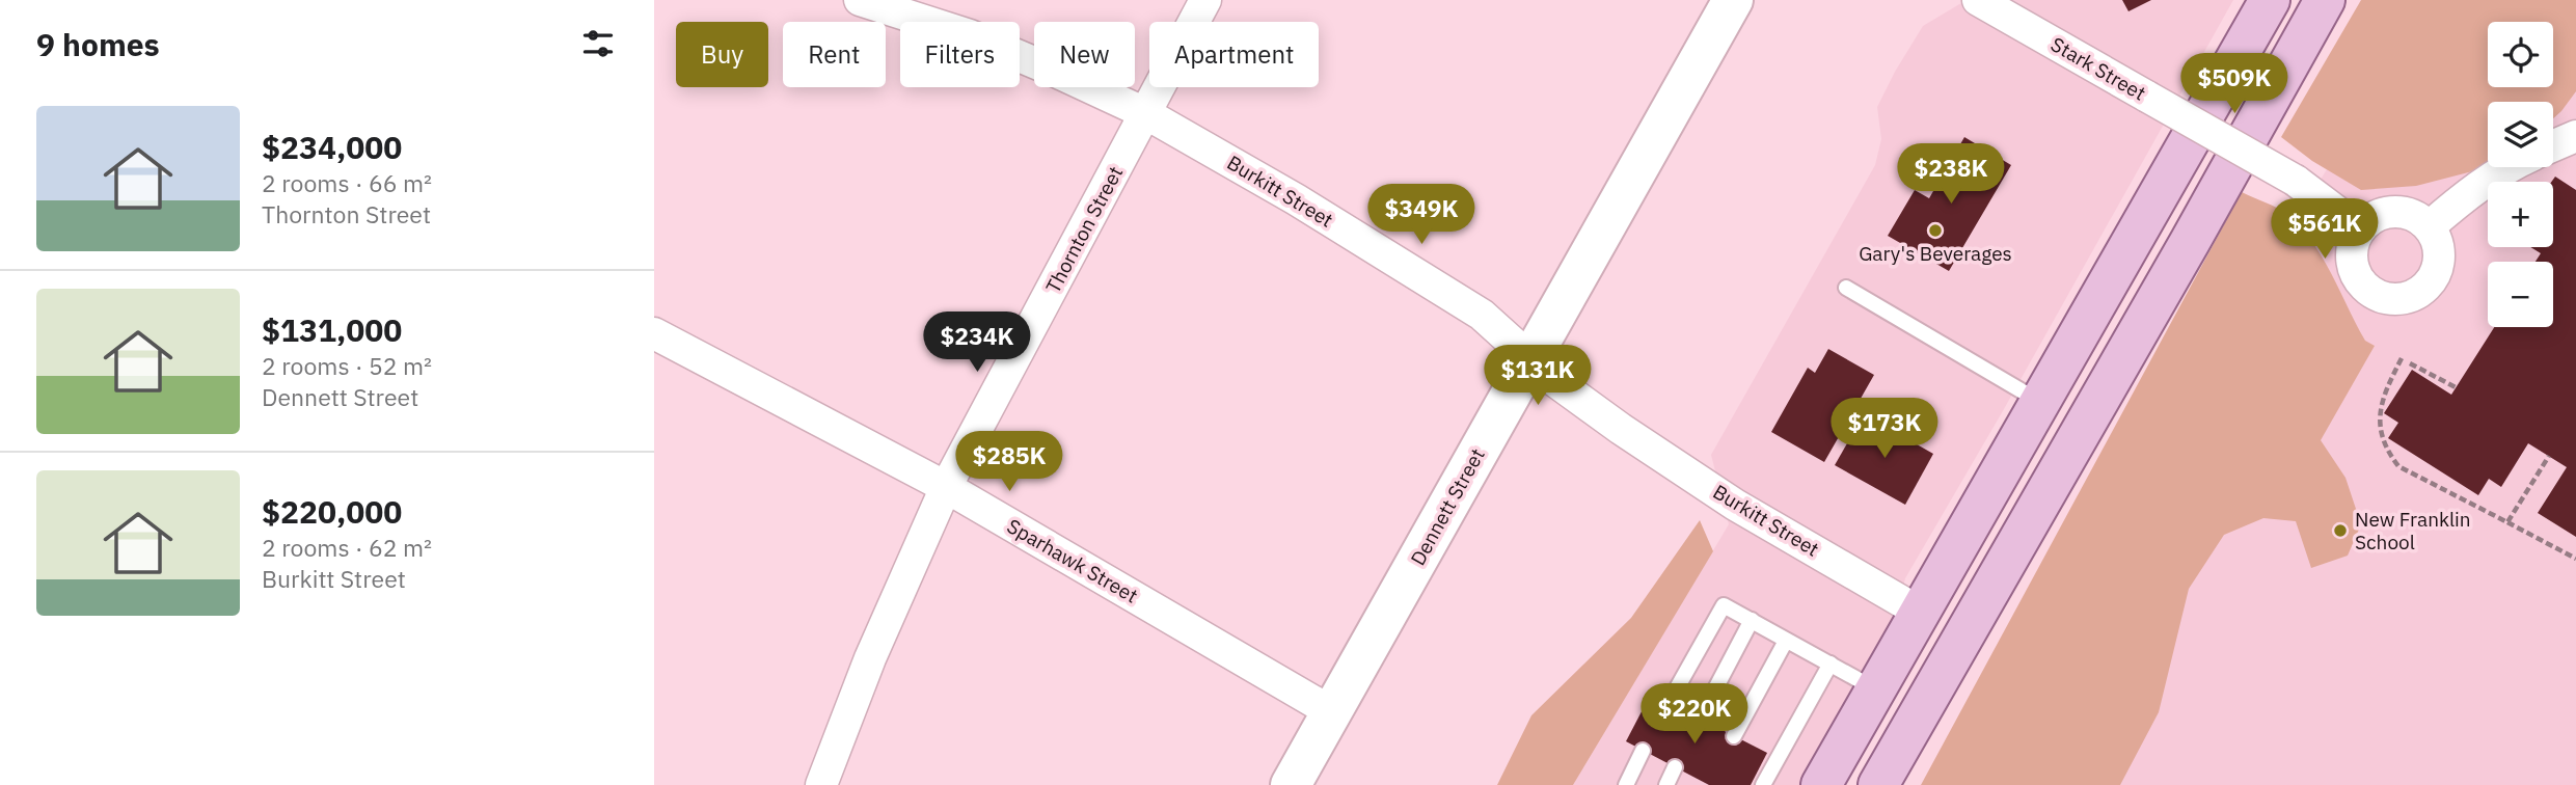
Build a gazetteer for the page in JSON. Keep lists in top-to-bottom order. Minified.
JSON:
{"streets":{"street":["Stark Street","Burkitt Street","Thornton Street","Dennett Street","Sparhawk Street"]},"crossings":[["Burkitt Street","Thornton Street"],["Burkitt Street","Dennett Street"],["Thornton Street","Sparhawk Street"],["Dennett Street","Sparhawk Street"]],"places":["Gary's Beverages","New Franklin School"],"page":{"heading":"9 homes","map_buttons":["+","−"],"chip":["Buy","Rent","Filters","New","Apartment"],"price":["$509K","$238K","$349K","$561K","$234K","$131K","$173K","$285K","$220K"],"list":[{"name":"$234,000","note":"2 rooms · 66 m² · Thornton Street"},{"name":"$131,000","note":"2 rooms · 52 m² · Dennett Street"},{"name":"$220,000","note":"2 rooms · 62 m² · Burkitt Street"}]}}
